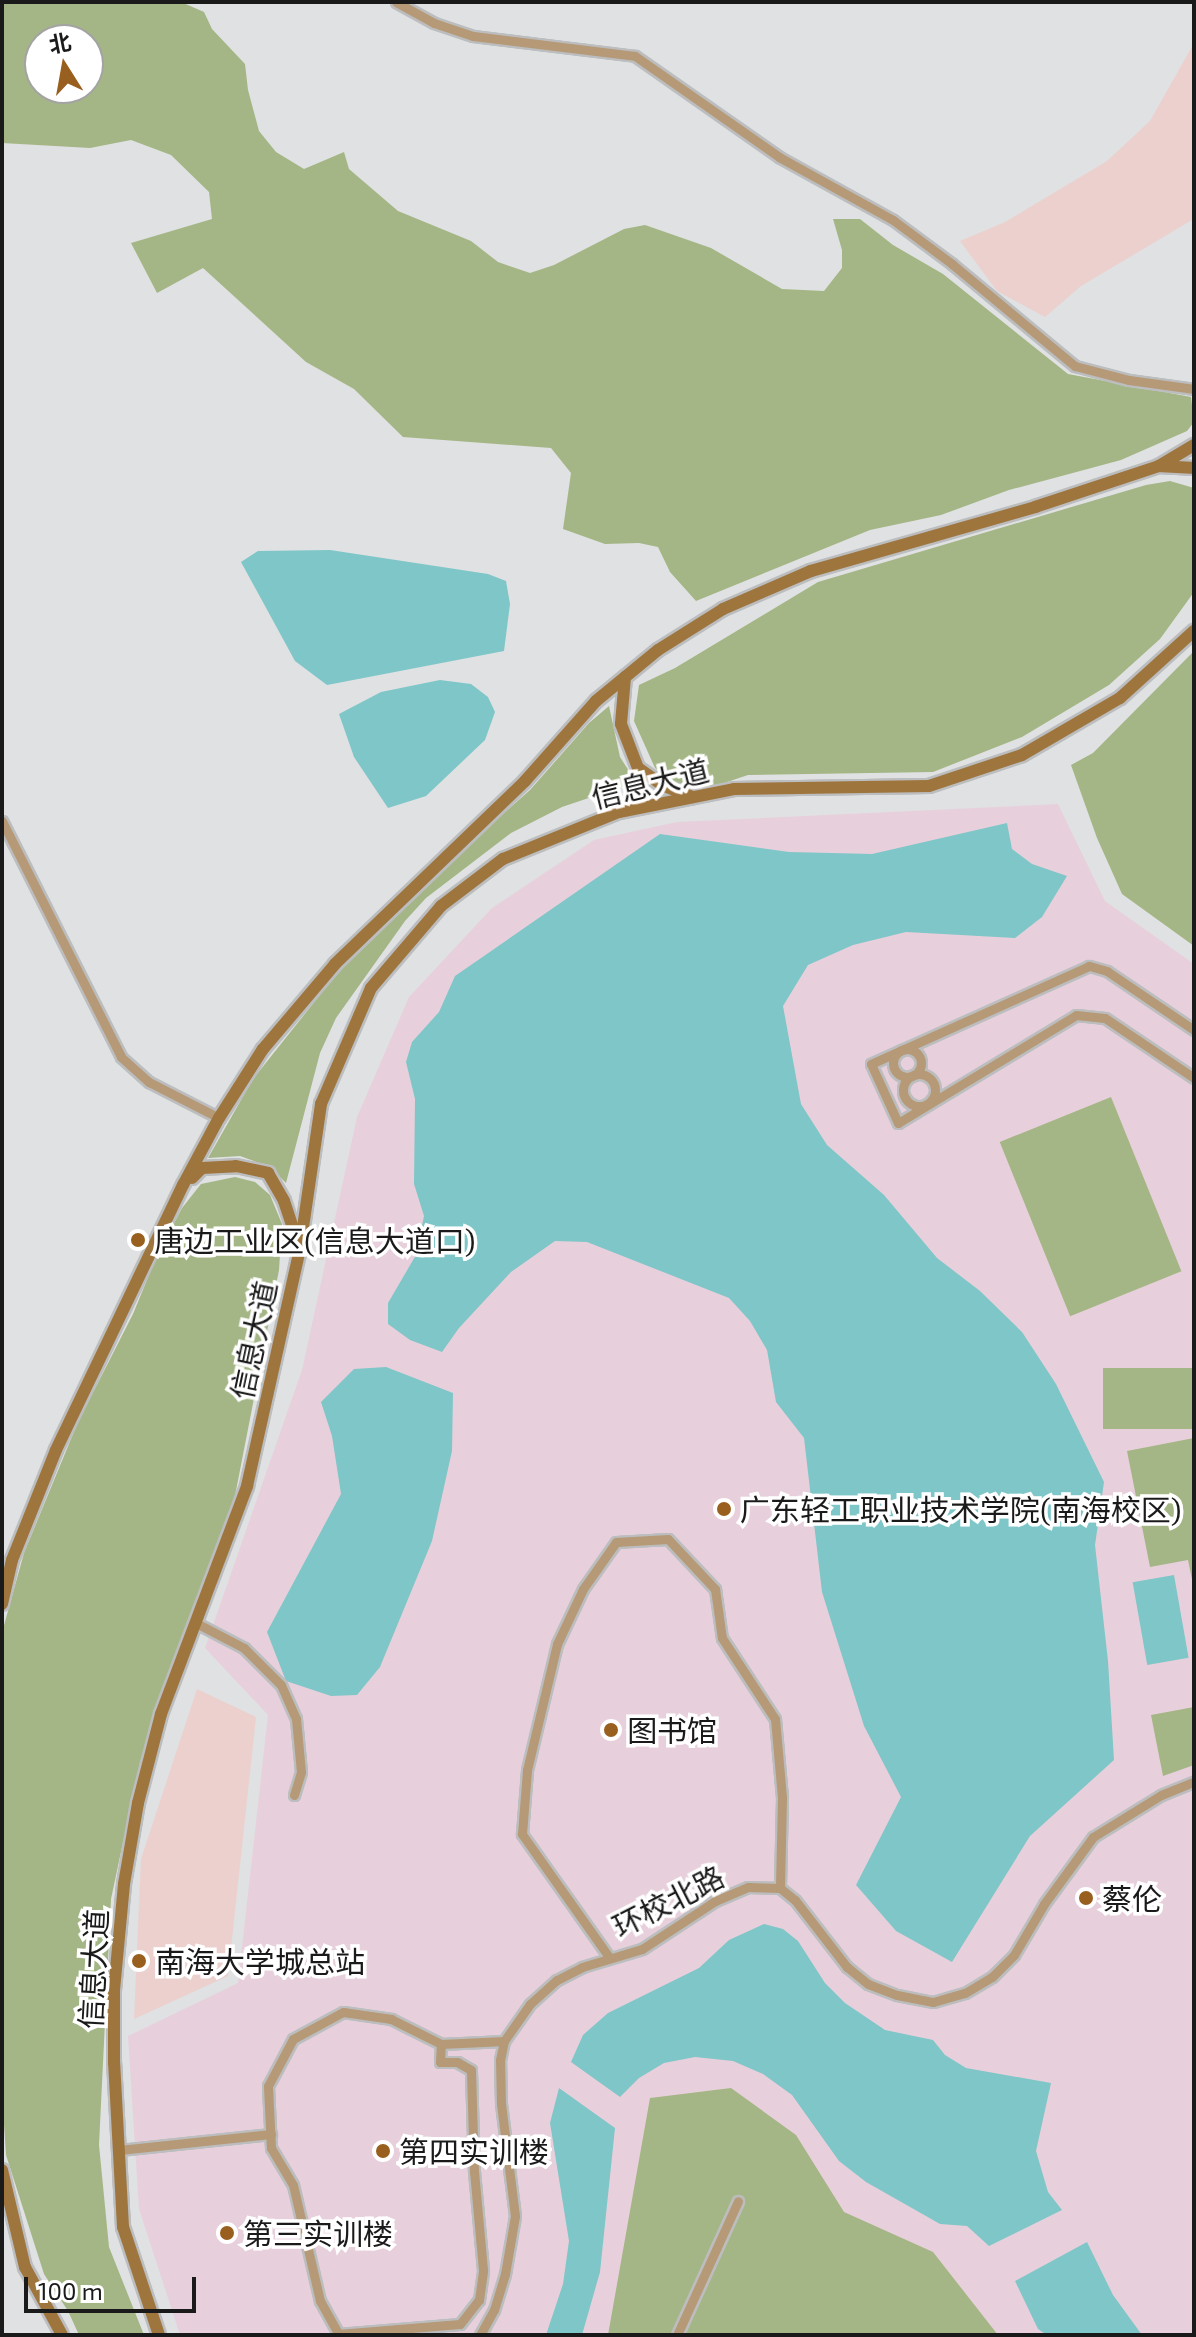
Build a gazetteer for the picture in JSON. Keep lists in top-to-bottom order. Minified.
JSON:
{"streets":{"main road":["信息大道"],"street":["环校北路"]},"places":["唐边工业区(信息大道口)","广东轻工职业技术学院(南海校区)","图书馆","蔡伦","南海大学城总站","第四实训楼","第三实训楼"],"scale_bar":"100 m","north":"top"}
